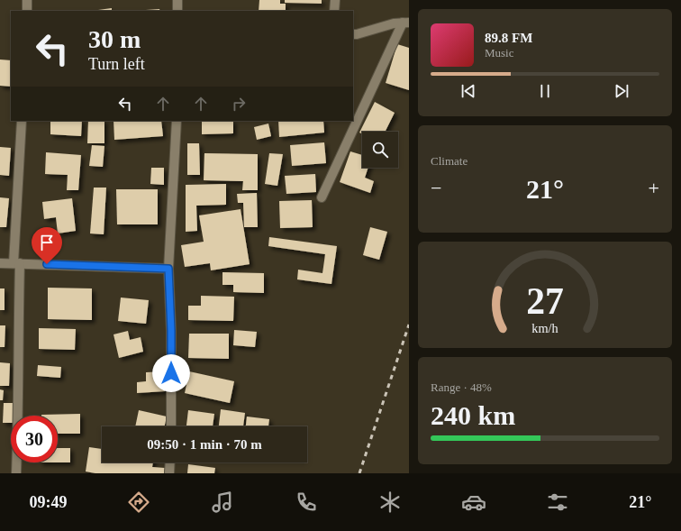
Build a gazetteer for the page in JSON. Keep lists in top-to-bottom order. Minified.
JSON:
{"page":{"turn":["30 m","Turn left"],"song":["89.8 FM","Music"],"tile":["Climate",["Range · 48%","240 km"]],"heat":["−","21°","+"],"limit":"30","trip":"09:50 · 1 min · 70 m","tabs":["09:49","21°"],"gauge":["27","km/h"]}}
